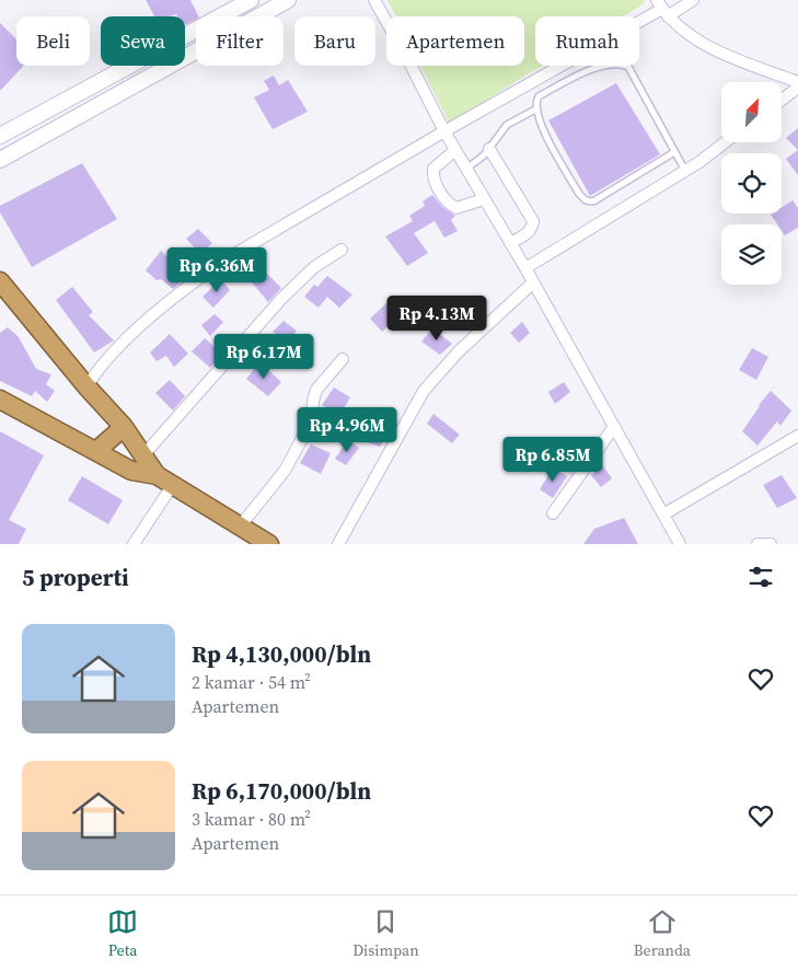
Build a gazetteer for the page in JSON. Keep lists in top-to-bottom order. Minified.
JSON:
{"north":"top right","page":{"chip":["Beli","Sewa","Filter","Baru","Apartemen","Rumah"],"price":["Rp 6.36M","Rp 4.13M","Rp 6.17M","Rp 4.96M","Rp 6.85M"],"heading":"5 properti","list":[{"name":"Rp 4,130,000/bln","note":"2 kamar · 54 m² · Apartemen"},{"name":"Rp 6,170,000/bln","note":"3 kamar · 80 m² · Apartemen"}],"tabs":["Peta","Disimpan","Beranda"]}}
